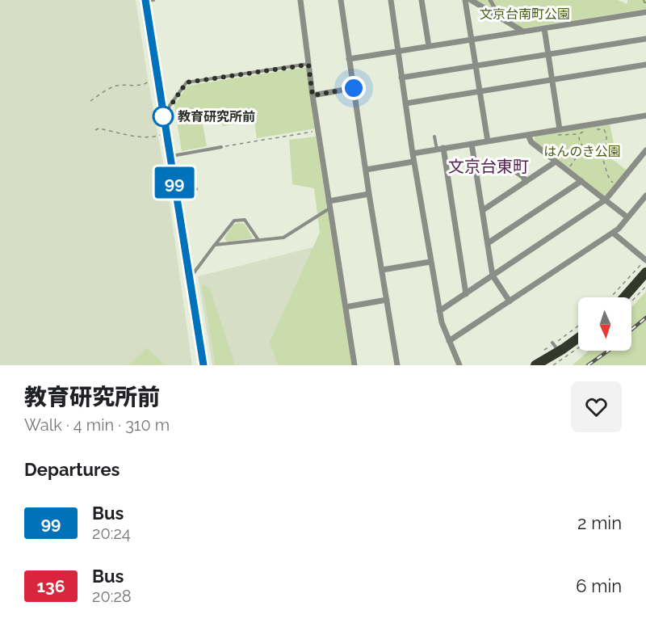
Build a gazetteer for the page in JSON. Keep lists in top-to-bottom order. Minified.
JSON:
{"districts":["文京台東町"],"parks":["文京台南町公園","はんのき公園"],"places":["教育研究所前"],"lines":["bus line 99"],"north":"bottom","page":{"on_map":"99","heading":[["教育研究所前","Walk · 4 min · 310 m"],"Departures"],"list":[{"mark":"99","name":"Bus","note":"20:24","value":"2 min"},{"mark":"136","name":"Bus","note":"20:28","value":"6 min"}]}}
